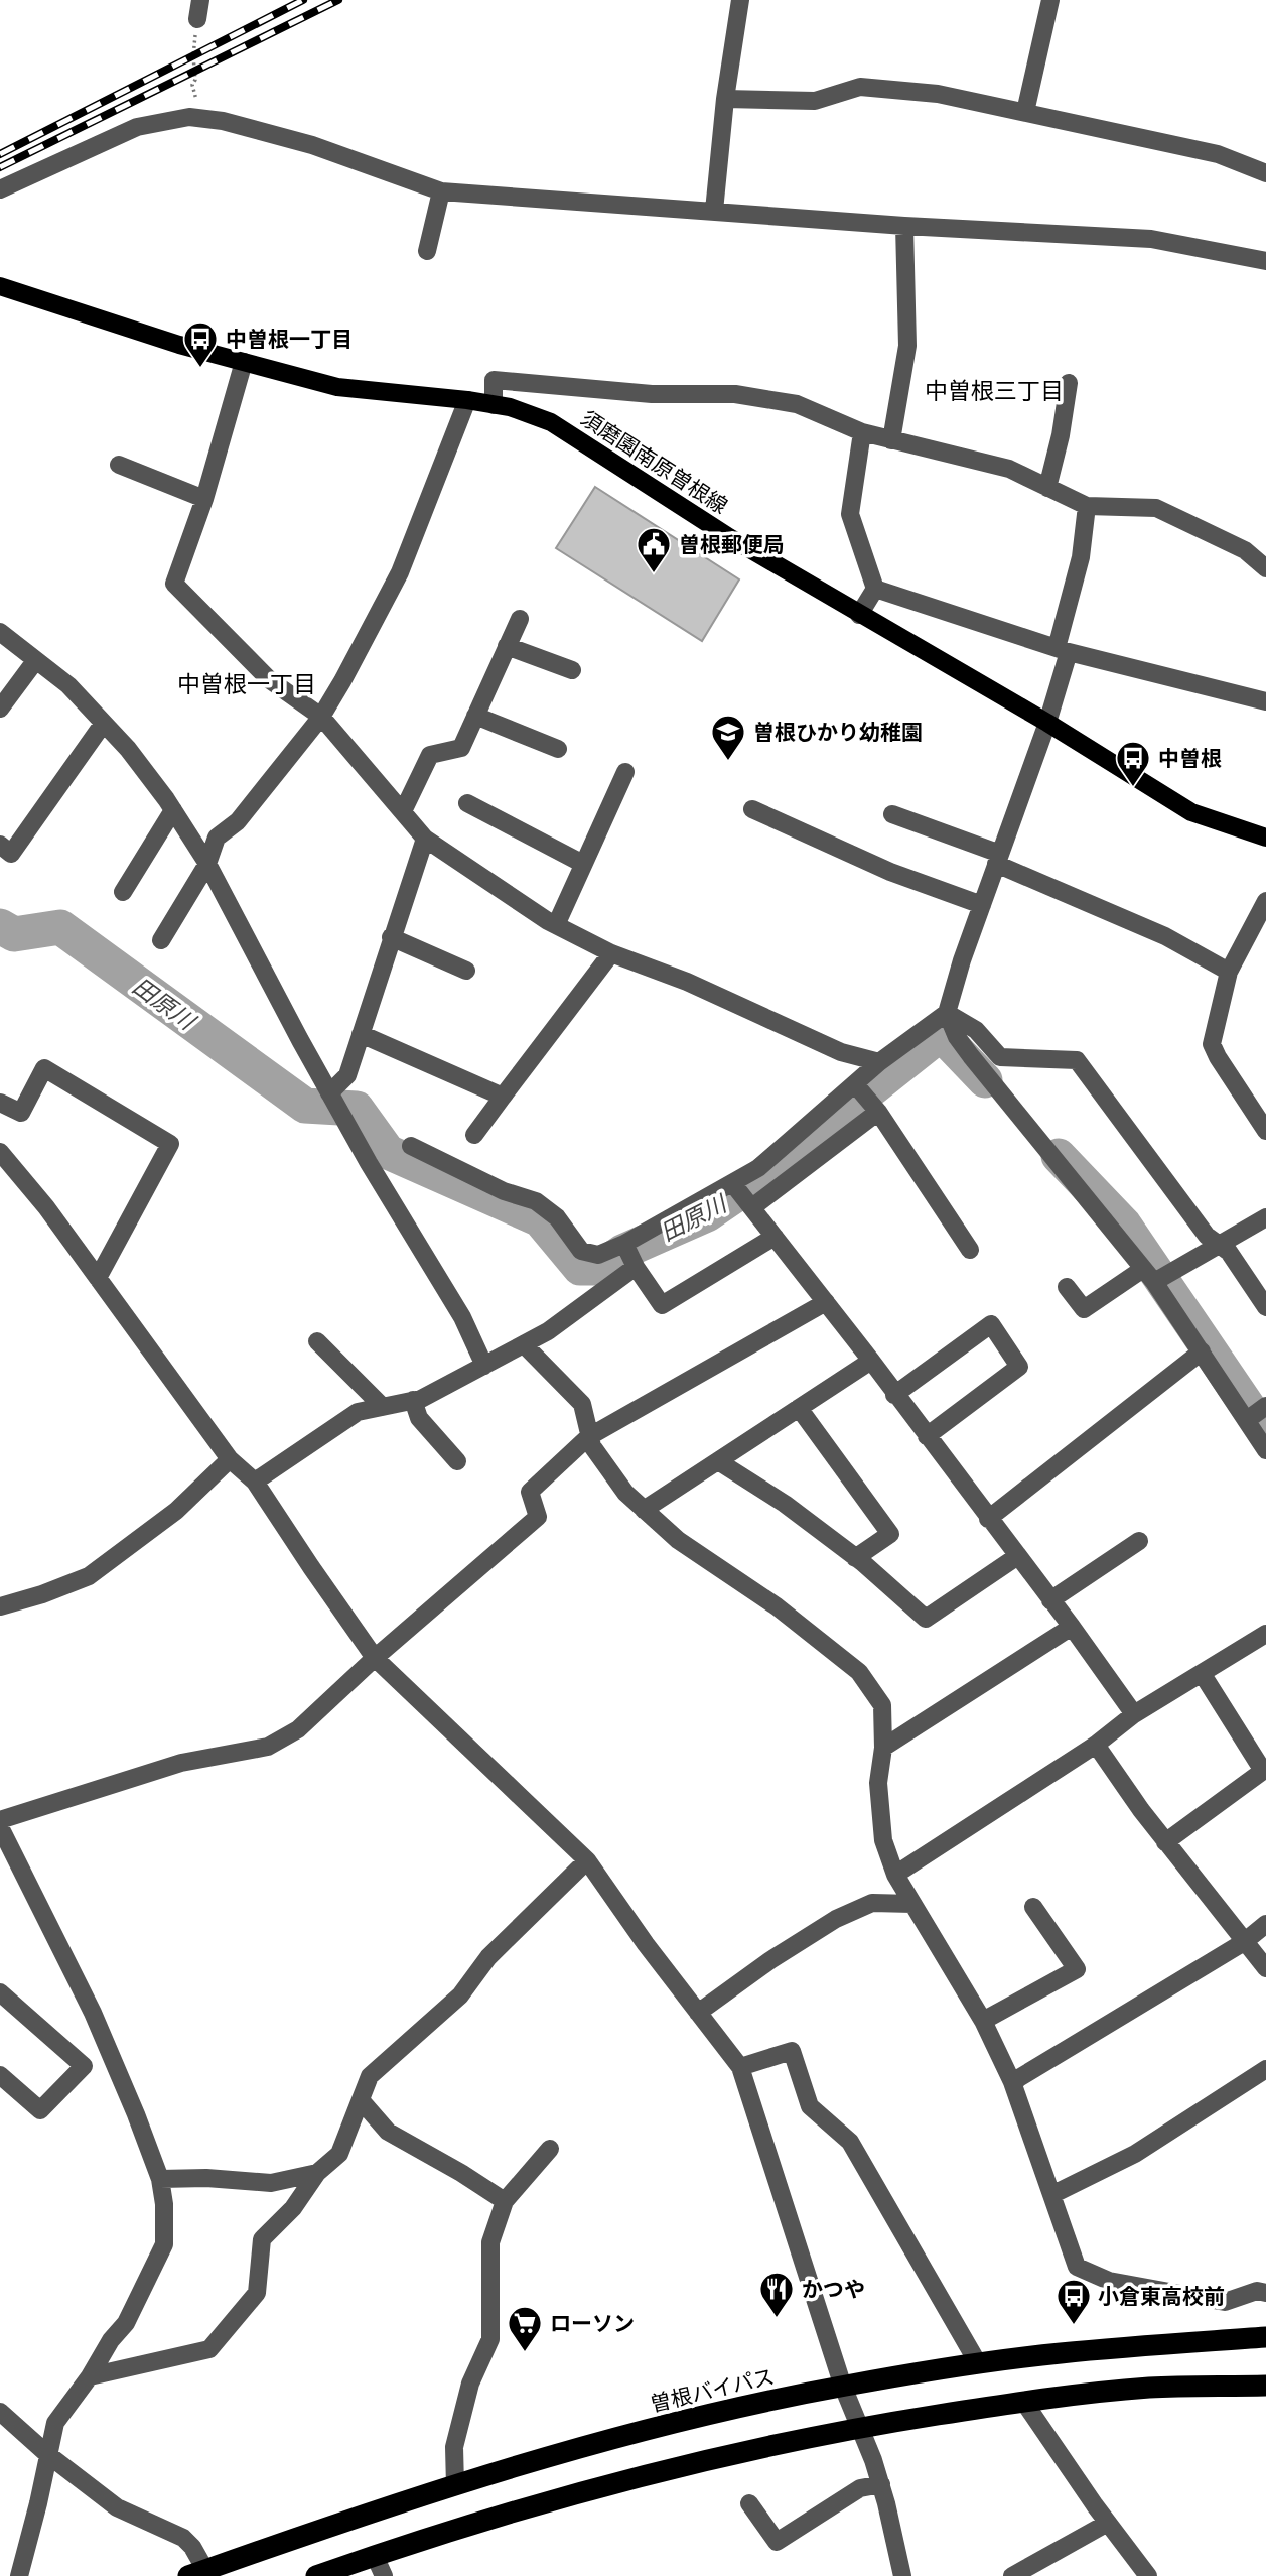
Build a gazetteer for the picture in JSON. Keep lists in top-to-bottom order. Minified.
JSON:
{"streets":{"highway":["曽根バイパス"],"main road":["須磨園南原曽根線"]},"districts":["中曽根三丁目","中曽根一丁目"],"water":["田原川"],"places":{"bus stop":["中曽根一丁目","中曽根","小倉東高校前"],"public building":["曽根郵便局"],"school or university":["曽根ひかり幼稚園"],"restaurant":["かつや"],"supermarket":["ローソン"]}}
